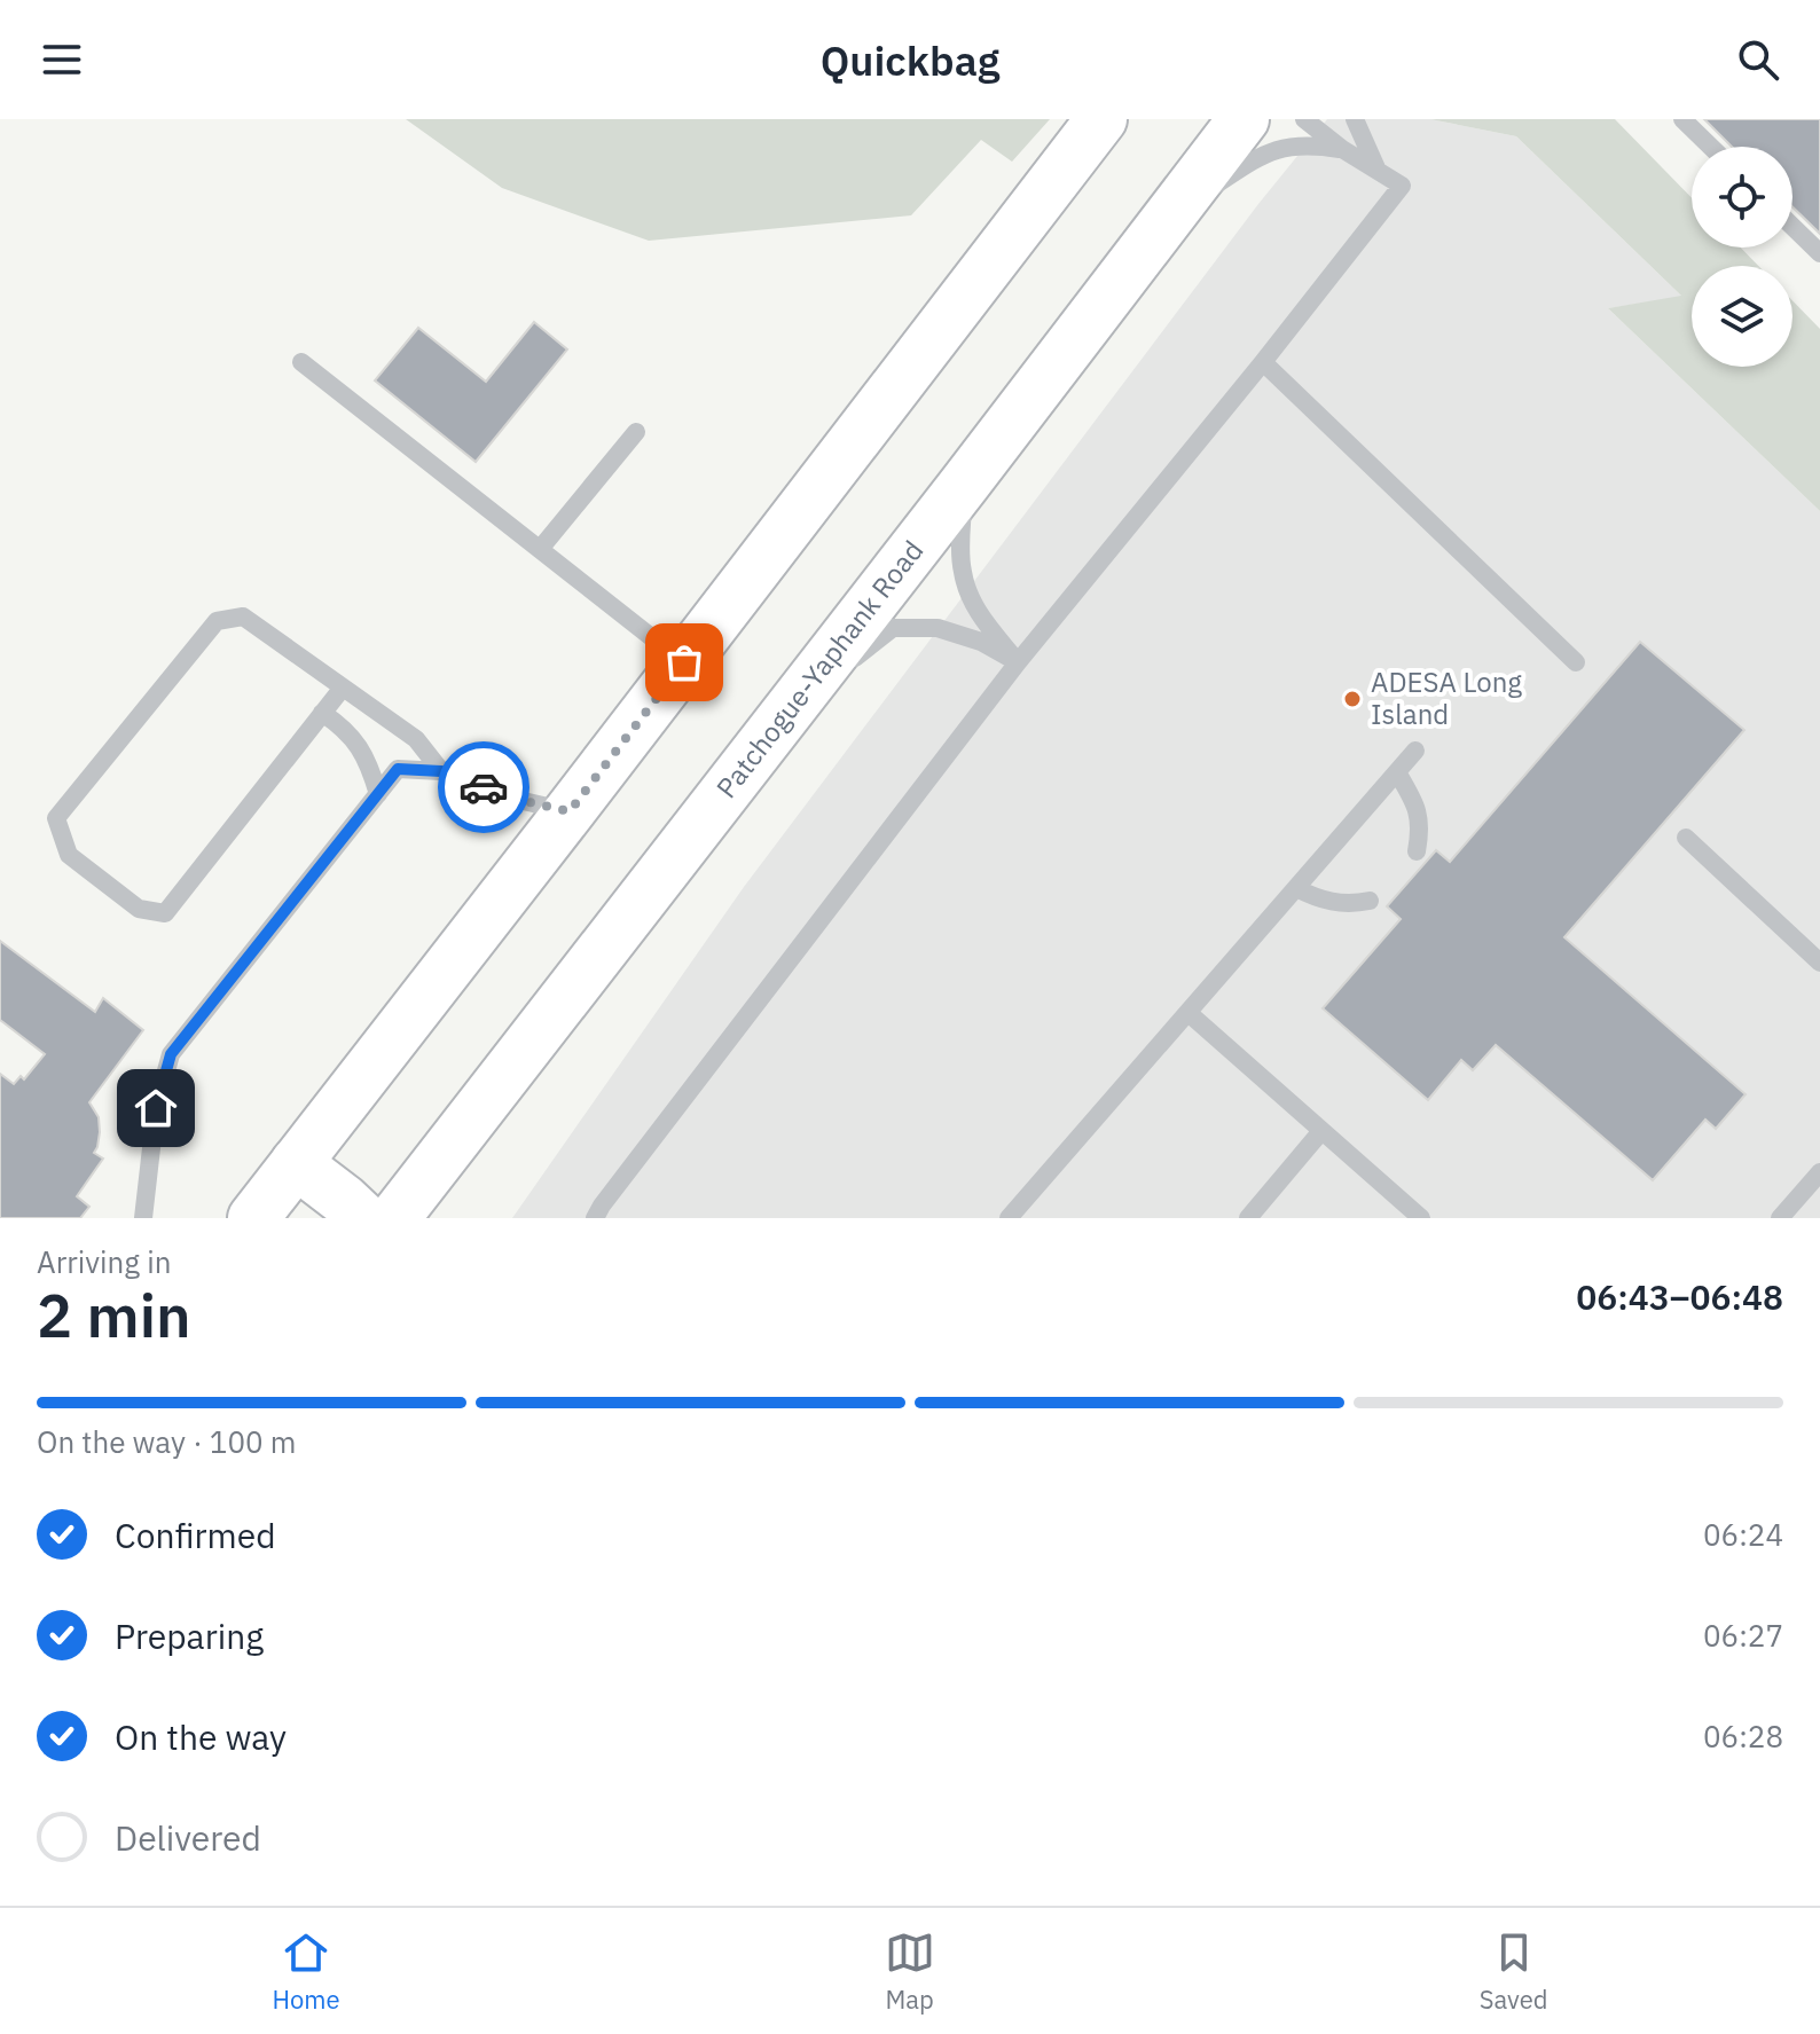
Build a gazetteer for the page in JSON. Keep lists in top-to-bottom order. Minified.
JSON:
{"streets":{"main road":["Patchogue-Yaphank Road"]},"places":["ADESA Long Island"],"page":{"header":"Quickbag","heading":["2 min","Arriving in","06:43–06:48"],"bar":"On the way · 100 m","list":[["Confirmed","06:24"],["Preparing","06:27"],["On the way","06:28"],"Delivered"],"tabs":["Home","Map","Saved"]}}
